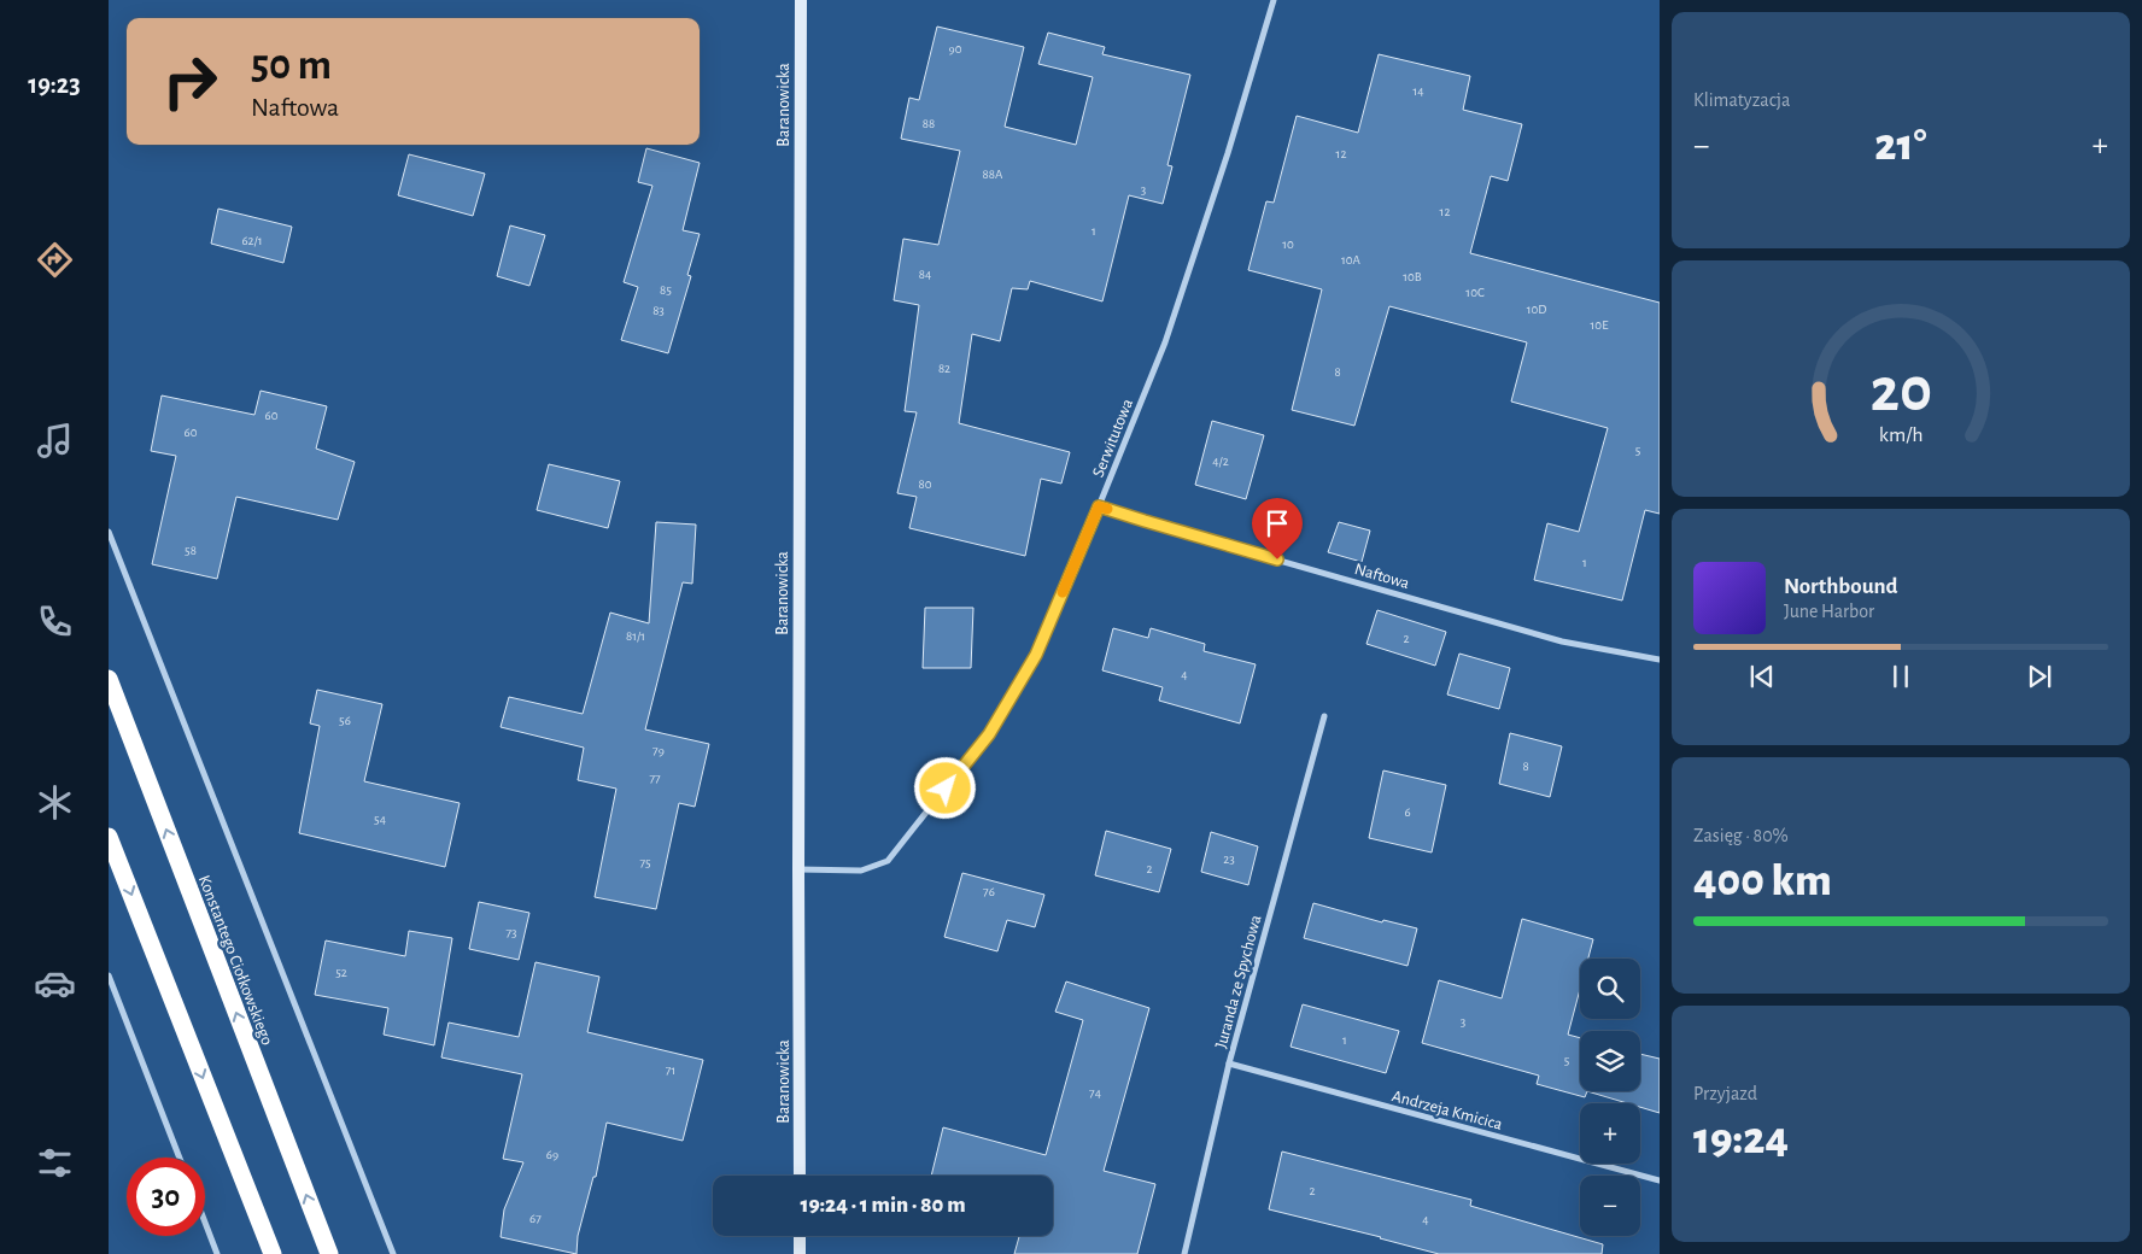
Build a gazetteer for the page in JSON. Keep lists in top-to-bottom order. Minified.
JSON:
{"streets":{"highway":["Konstantego Ciołkowskiego"],"street":["Baranowicka","Serwitutowa","Naftowa","Juranda ze Spychowa","Andrzeja Kmicica"]},"crossings":[["Baranowicka","Serwitutowa"],["Serwitutowa","Naftowa"],["Juranda ze Spychowa","Andrzeja Kmicica"]],"house_numbers":["90","14","88","12","88A","3","12","1","62/1","10","10A","84","10B","85","10C","10D","83","10E","82","8","60","60","5","4/2","80","58","1","81/1","2","4","56","79","8","77","6","54","23","75","2","76","73","52","3","1","5","71","74","69","2","67","4"],"page":{"tabs":"19:23","tile":["Klimatyzacja",["Zasięg · 80%","400 km"],["Przyjazd","19:24"]],"turn":["50 m","Naftowa"],"heat":["−","21°","+"],"song":["Northbound","June Harbor"],"map_buttons":["+","−"],"limit":"30","trip":"19:24 · 1 min · 80 m","gauge":["20","km/h"]}}
